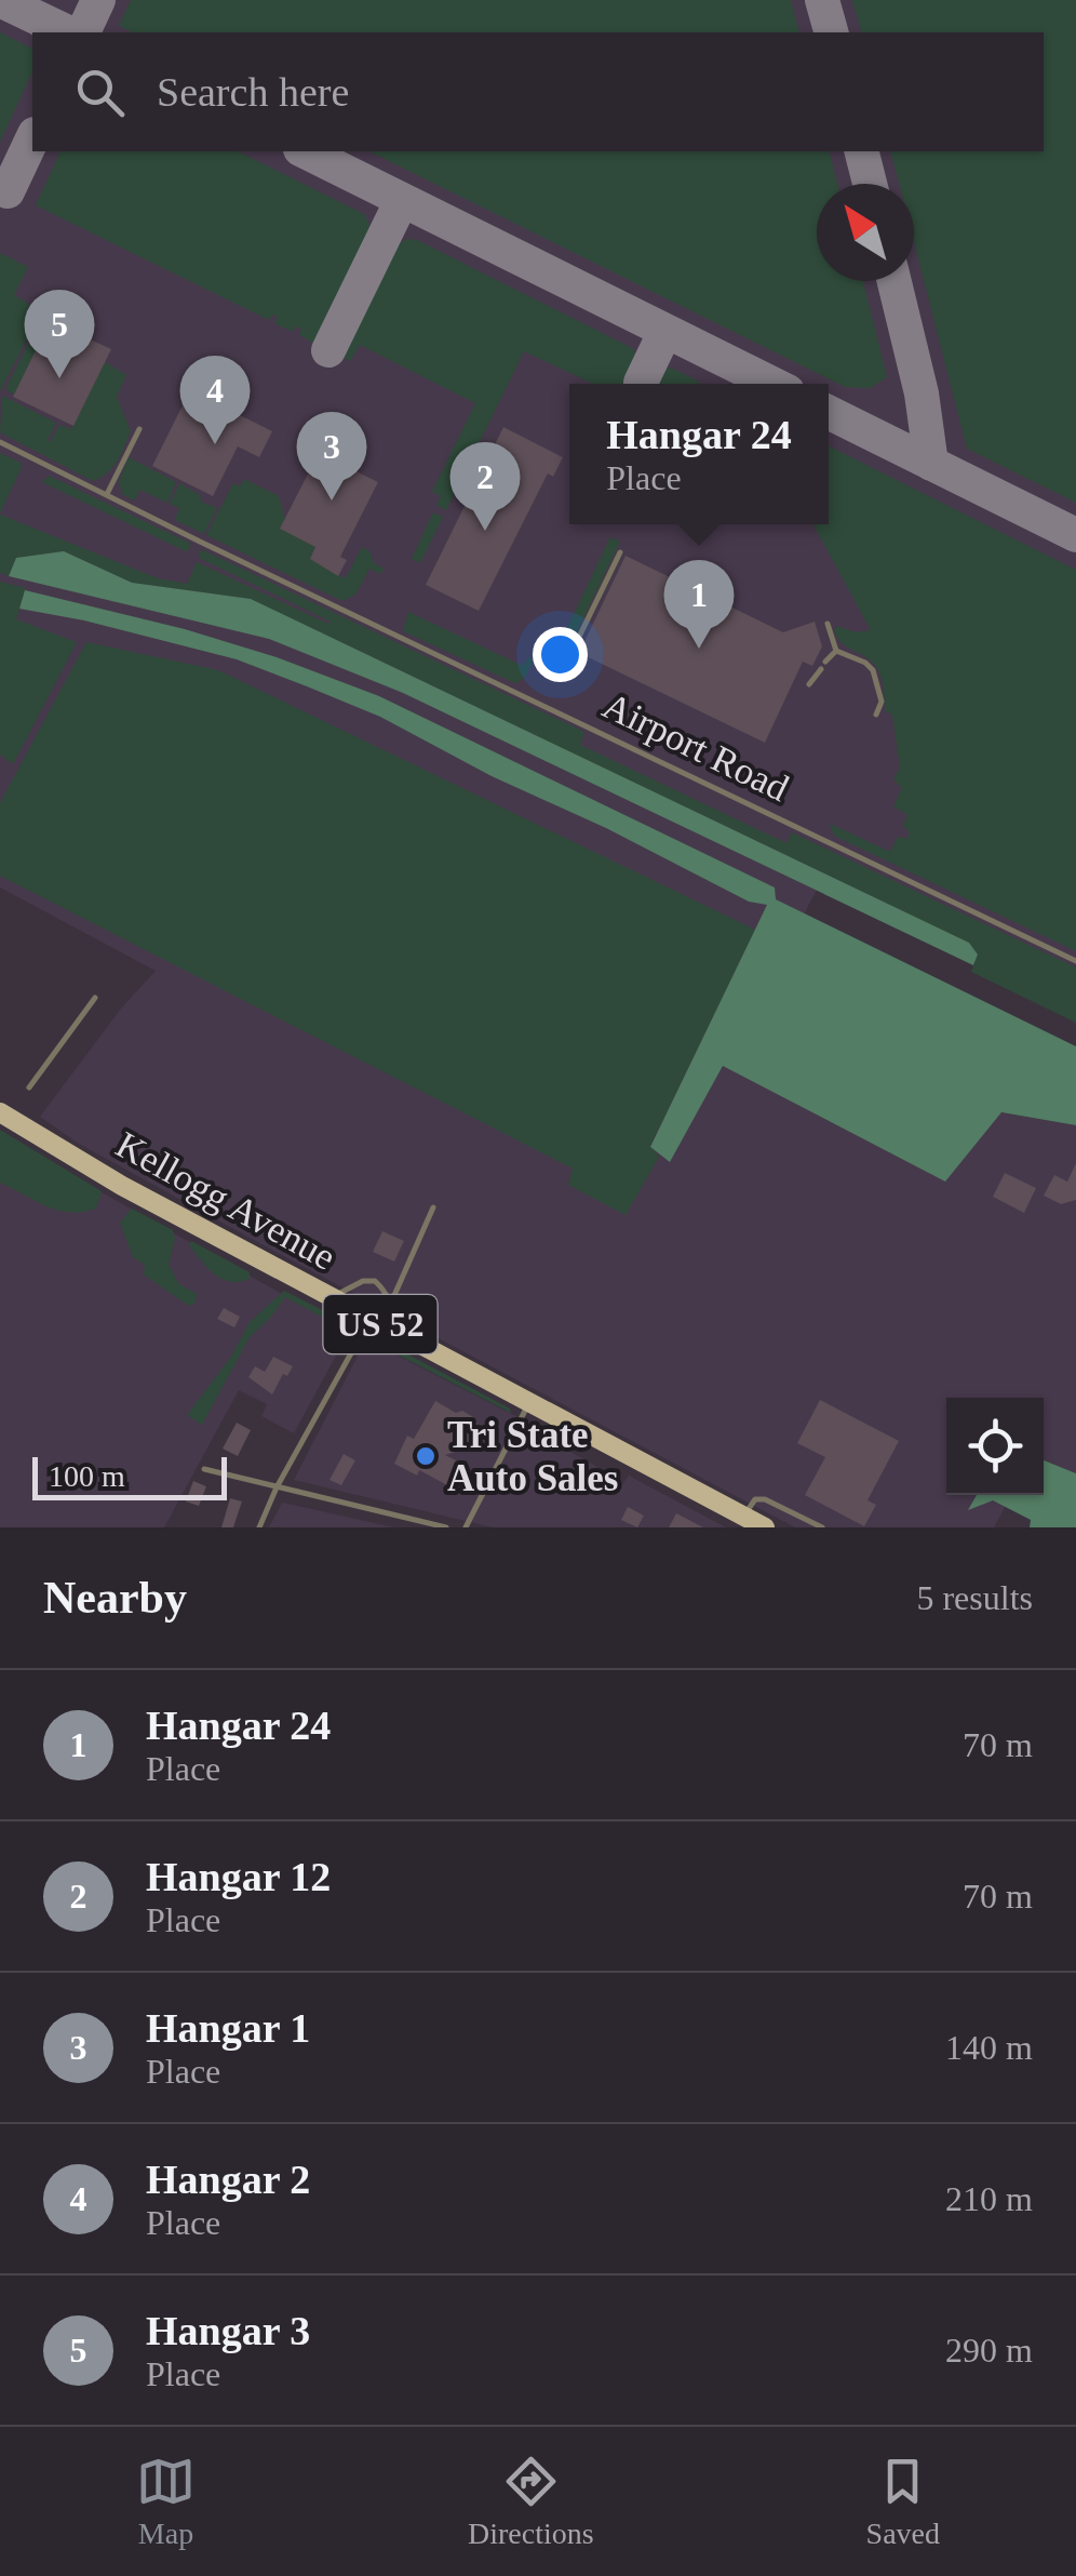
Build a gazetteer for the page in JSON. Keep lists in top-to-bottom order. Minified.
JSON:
{"streets":{"main road":["Kellogg Avenue","US 52"],"lane":["Airport Road"]},"places":["Tri State Auto Sales"],"scale_bar":"100 m","north":"top left","page":{"search":"Search here","pins":["5","4","3","2","1"],"popup":["Hangar 24","Place"],"scale":"100 m","heading":["Nearby","5 results"],"list":[{"mark":"1","name":"Hangar 24","note":"Place","value":"70 m"},{"mark":"2","name":"Hangar 12","note":"Place","value":"70 m"},{"mark":"3","name":"Hangar 1","note":"Place","value":"140 m"},{"mark":"4","name":"Hangar 2","note":"Place","value":"210 m"},{"mark":"5","name":"Hangar 3","note":"Place","value":"290 m"}],"nav":["Map","Directions","Saved"]}}
